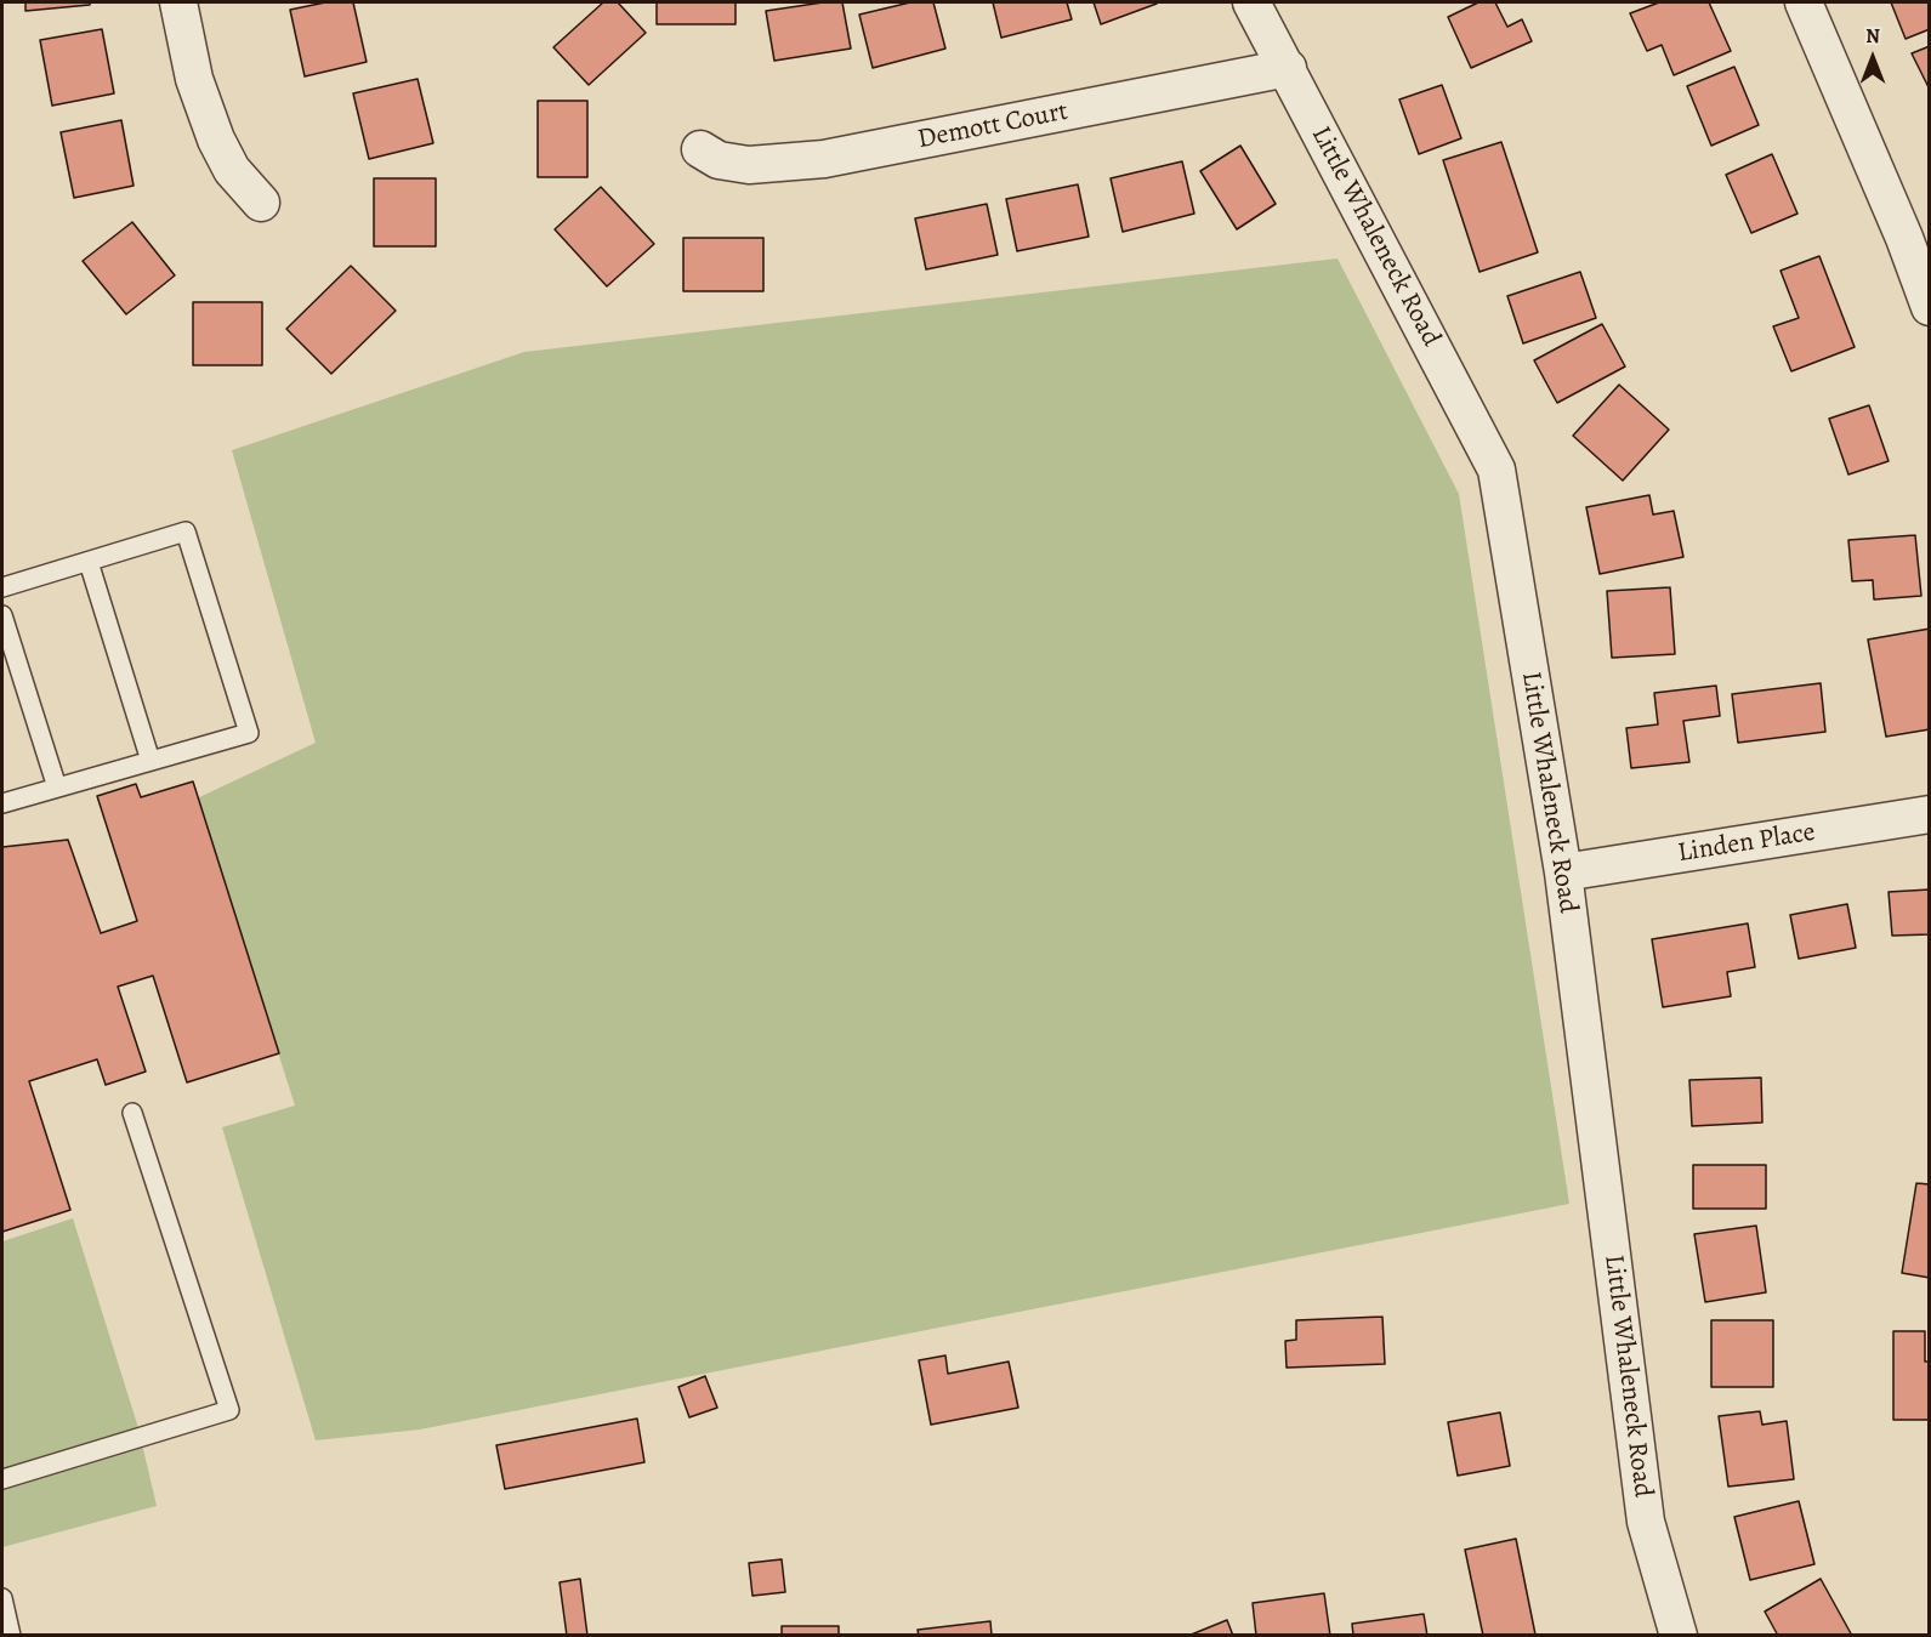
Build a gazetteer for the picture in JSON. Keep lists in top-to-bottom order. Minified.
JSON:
{"streets":{"street":["Demott Court","Little Whaleneck Road","Linden Place"]},"crossings":[["Demott Court","Little Whaleneck Road"],["Little Whaleneck Road","Linden Place"]],"north":"top"}
